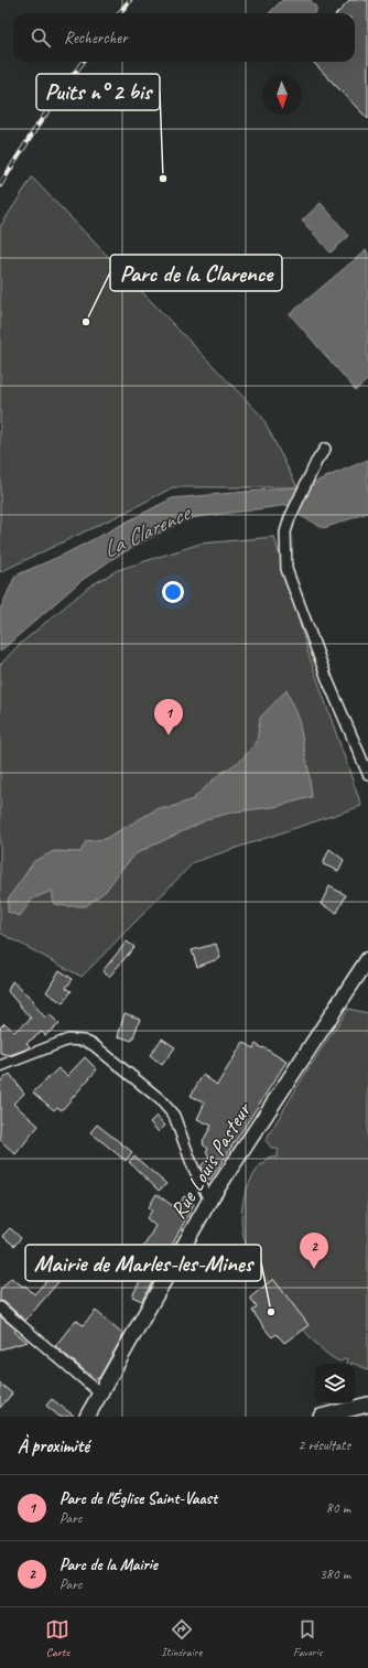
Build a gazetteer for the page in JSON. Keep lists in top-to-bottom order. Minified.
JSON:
{"streets":{"main road":["Rue Louis Pasteur"]},"water":["La Clarence"],"places":["Puits n° 2 bis","Parc de la Clarence","Mairie de Marles-les-Mines"],"north":"bottom","page":{"search":"Rechercher","pins":["1","2"],"heading":["À proximité","2 résultats"],"list":[{"mark":"1","name":"Parc de l'Église Saint-Vaast","note":"Parc","value":"80 m"},{"mark":"2","name":"Parc de la Mairie","note":"Parc","value":"380 m"}],"nav":["Carte","Itinéraire","Favoris"]}}
